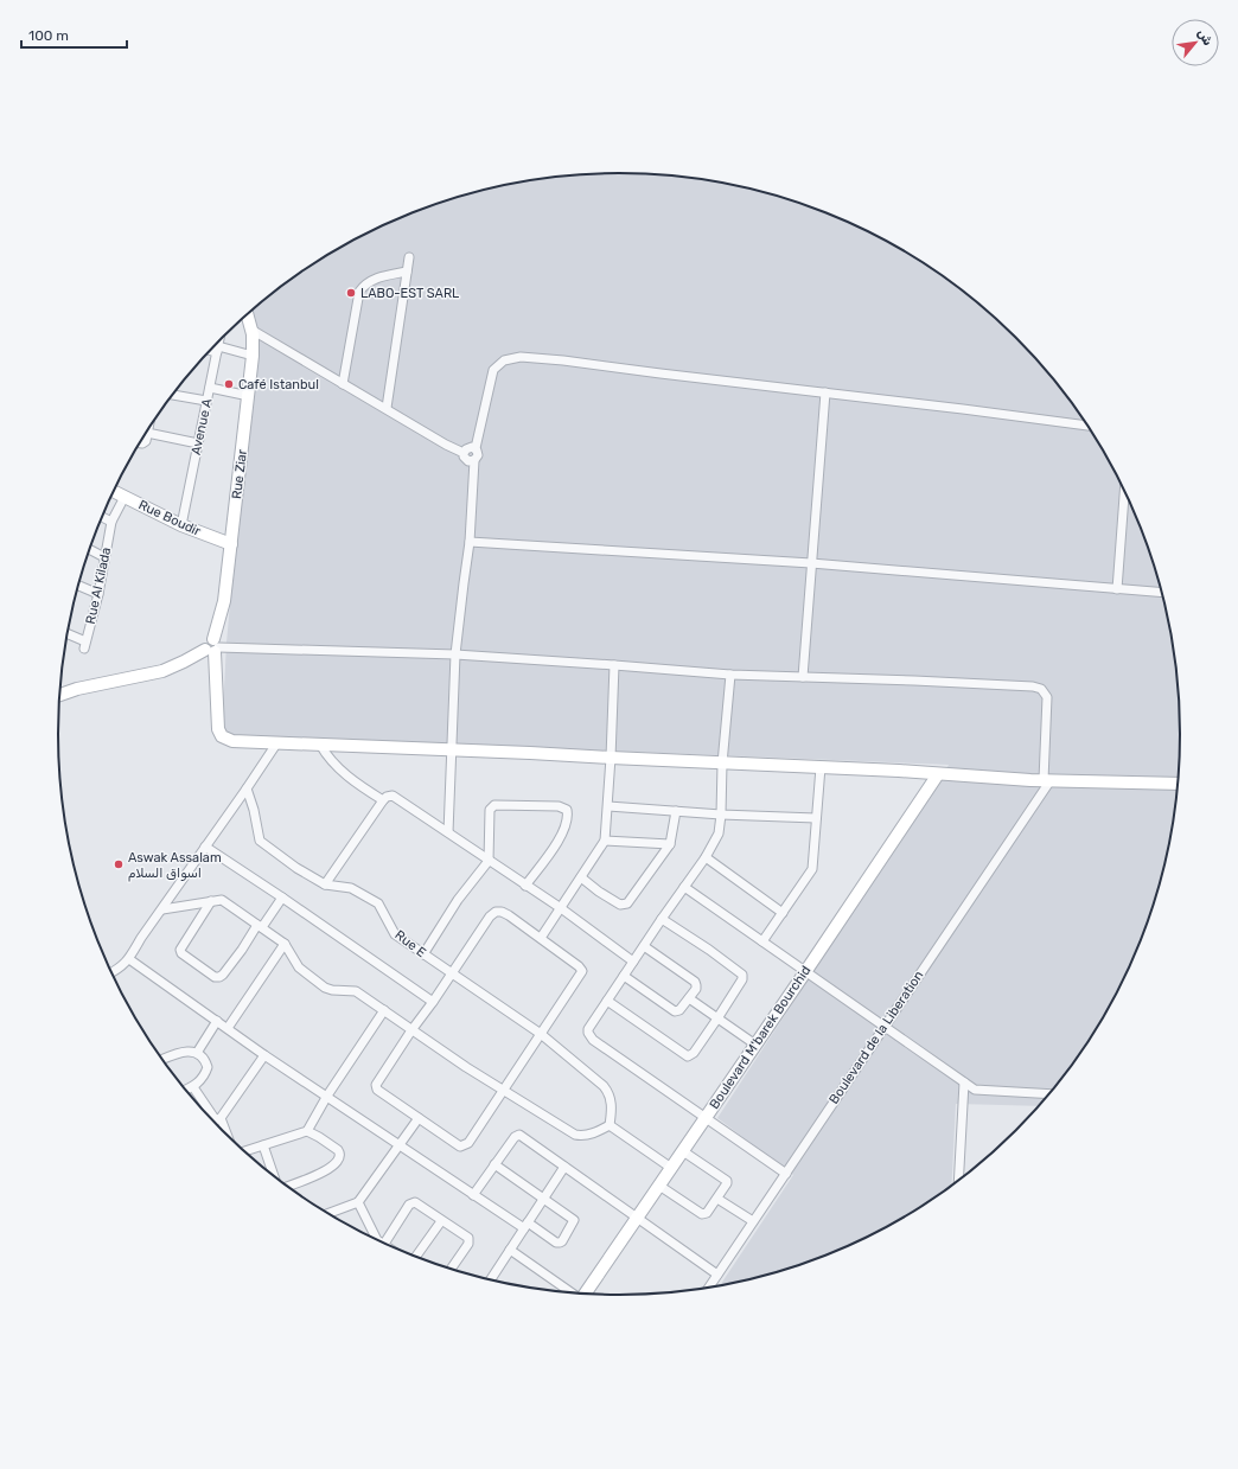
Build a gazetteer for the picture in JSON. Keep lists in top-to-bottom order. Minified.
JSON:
{"streets":{"street":["Avenue A","Rue Ziar","Rue Boudir","Rue Al Kilada","Rue E","Boulevard M'barek Bourchid","Boulevard de la Liberation"]},"crossings":[["Avenue A","Rue Boudir"],["Rue Ziar","Rue Boudir"],["Rue Boudir","Rue Al Kilada"]],"places":["LABO-EST SARL","Café Istanbul","Aswak Assalam اسواق السلام"],"scale_bar":"100 m","north":"top right"}
